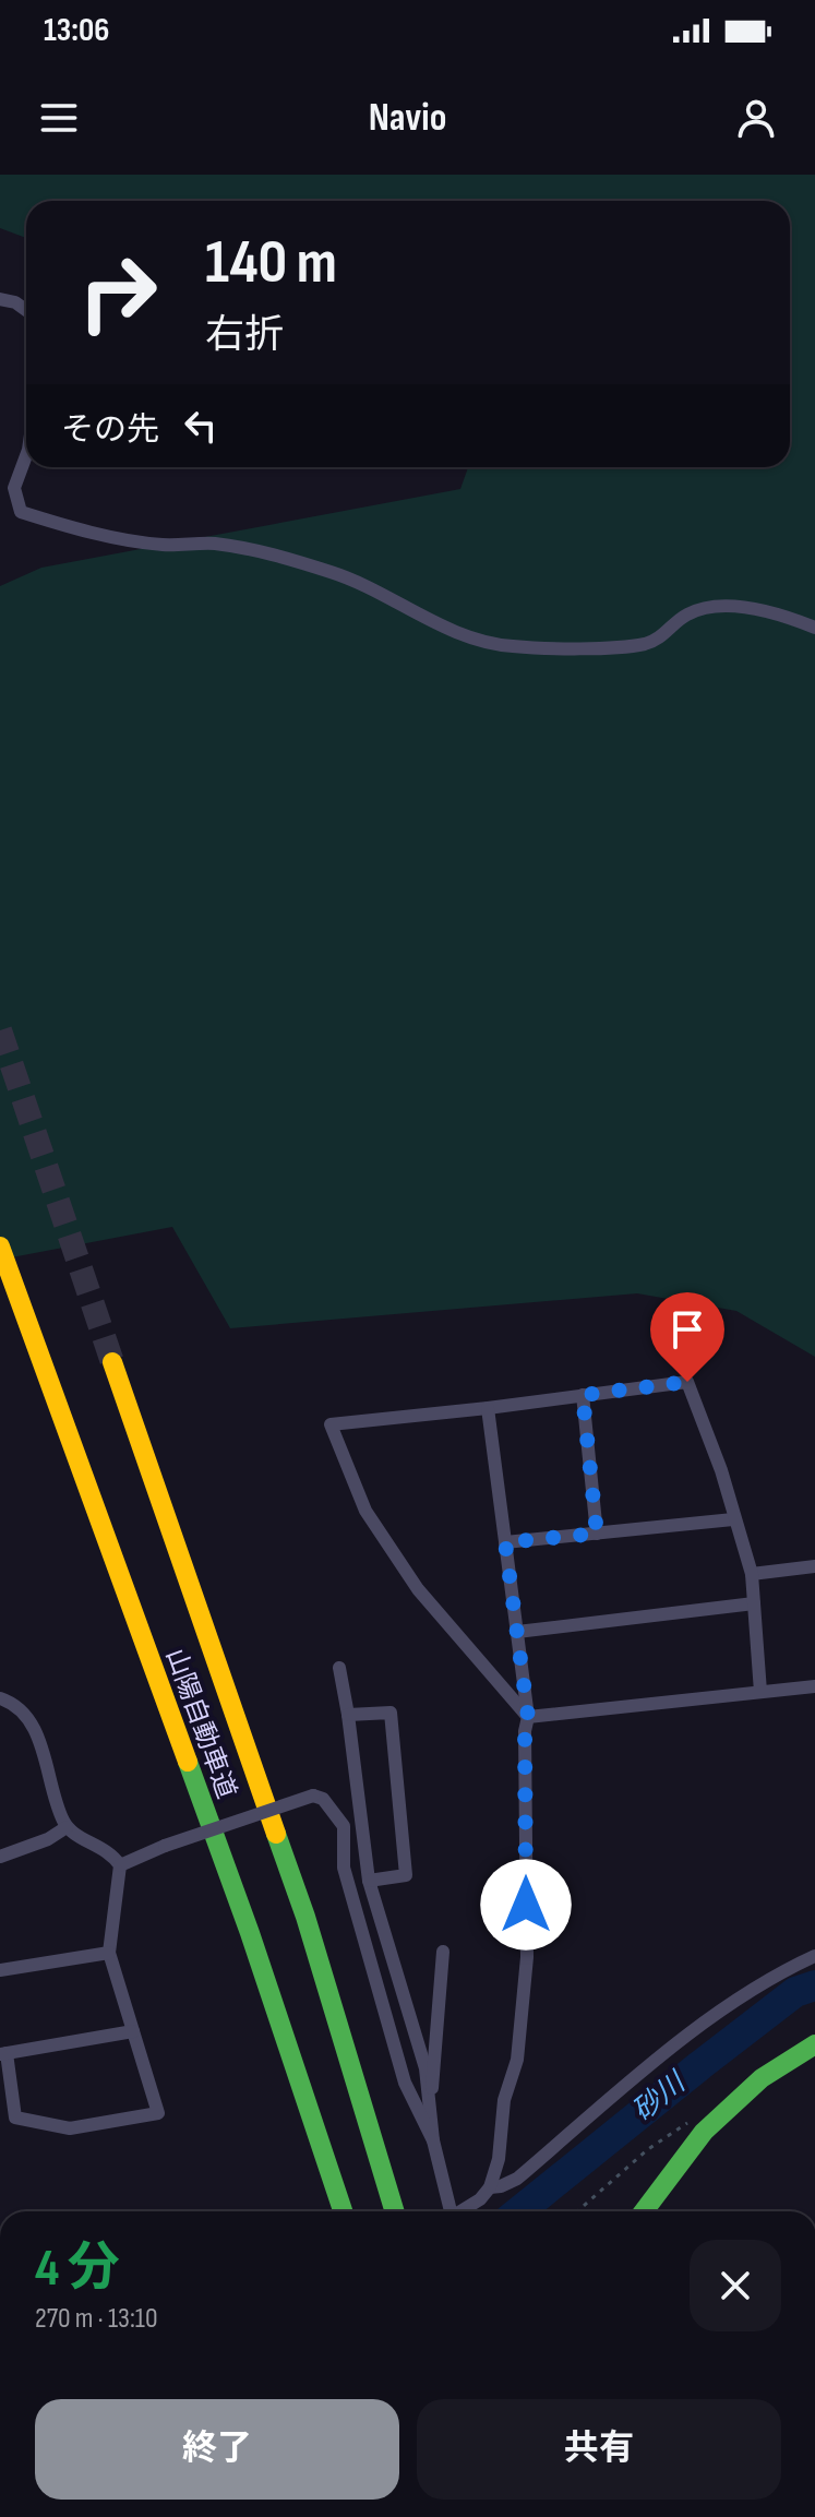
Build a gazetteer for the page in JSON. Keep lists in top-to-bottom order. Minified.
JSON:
{"streets":{"main road":["山陽自動車道"]},"water":["砂川"],"page":{"status":"13:06","header":"Navio","turn":["140 m","右折"],"then":"その先","heading":["4 分","270 m · 13:10"],"buttons":["終了","共有"]}}
